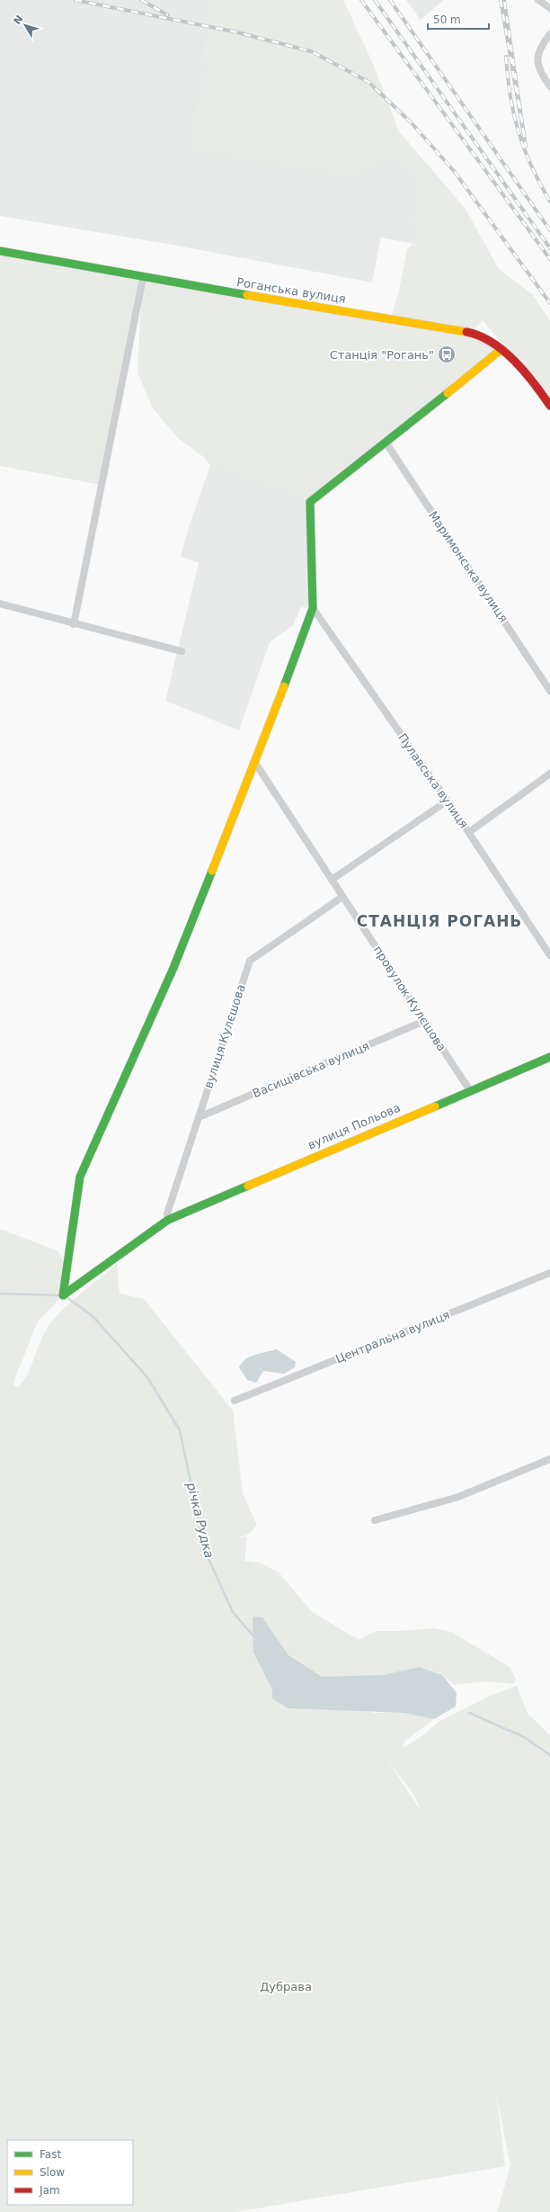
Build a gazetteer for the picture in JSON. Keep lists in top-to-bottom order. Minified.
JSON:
{"streets":{"street":["Роганська вулиця","Маримонська вулиця","Пулавська вулиця","провулок Кулєшова","вулиця Кулєшова","Васищівська вулиця","вулиця Польова","Центральна вулиця"]},"crossings":[["провулок Кулєшова","вулиця Кулєшова"],["провулок Кулєшова","Васищівська вулиця"],["провулок Кулєшова","вулиця Польова"],["вулиця Кулєшова","Васищівська вулиця"],["вулиця Кулєшова","вулиця Польова"]],"districts":["СТАНЦІЯ РОГАНЬ"],"water":["річка Рудка"],"parks":["Дубрава"],"places":{"bus stop":["Станція \"Рогань\""]},"legend":["Fast","Slow","Jam"],"scale_bar":"50 m","north":"top left"}
